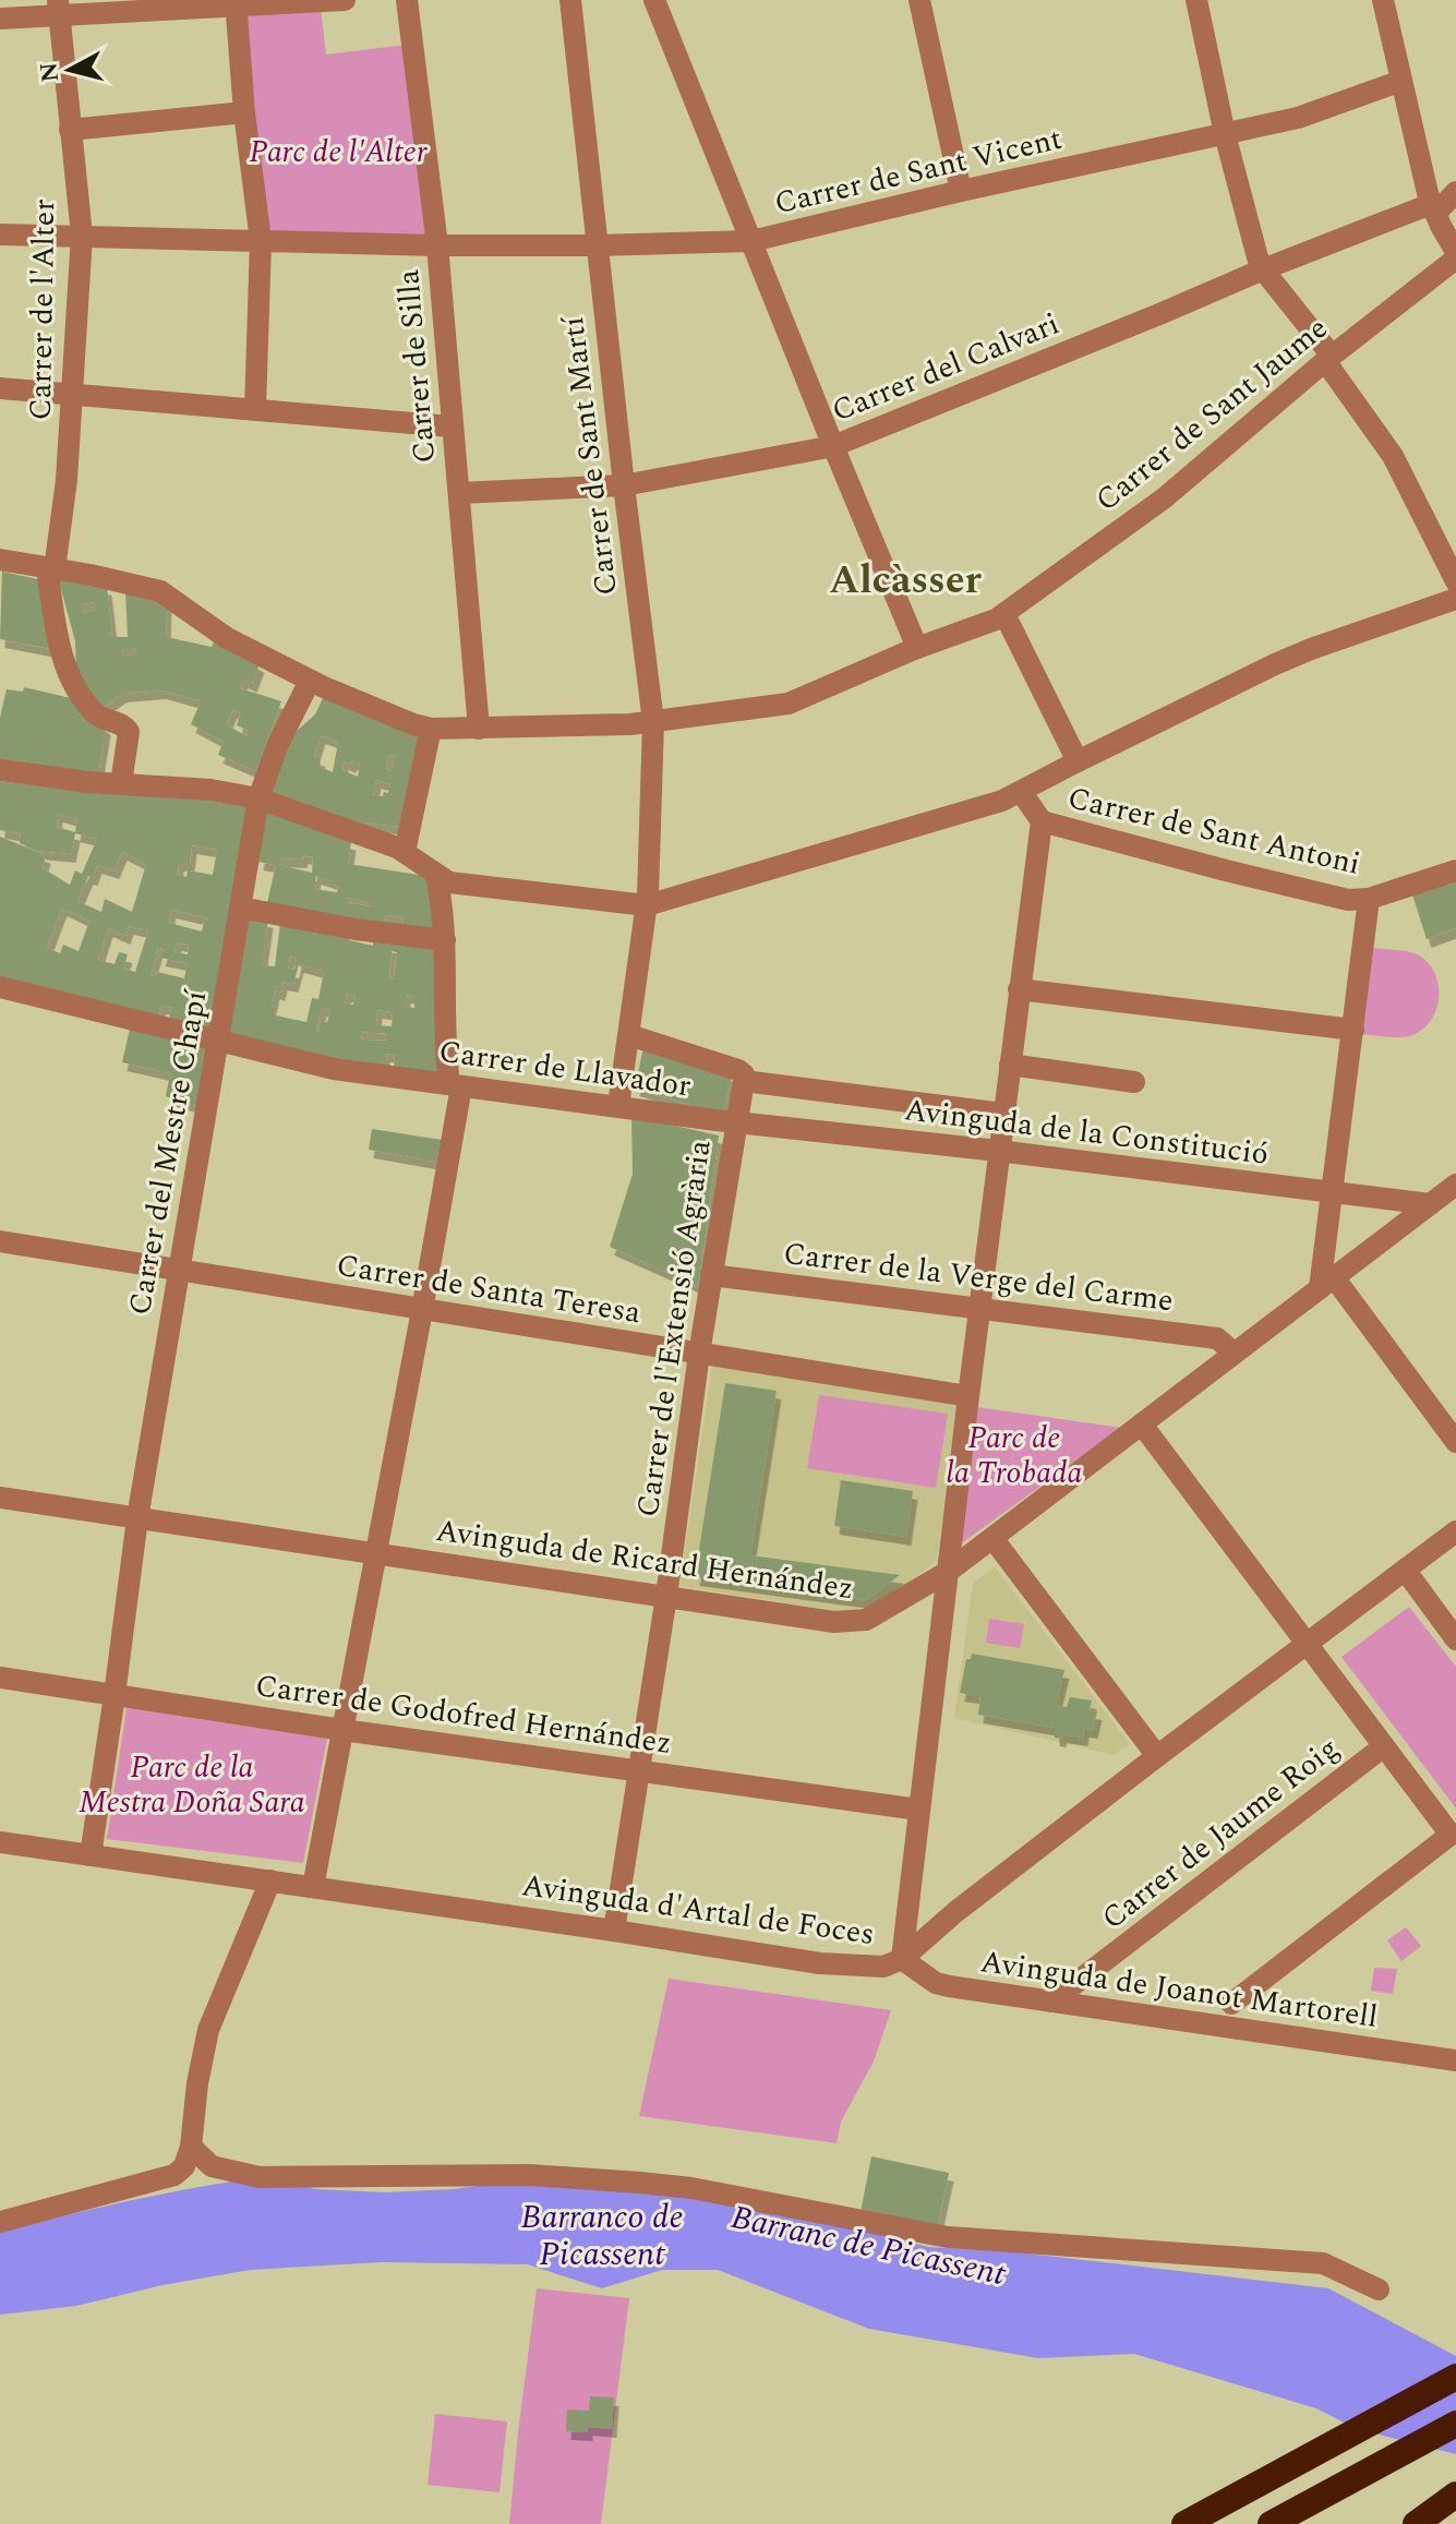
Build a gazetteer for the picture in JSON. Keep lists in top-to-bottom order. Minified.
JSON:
{"streets":{"street":["Carrer de Sant Vicent","Carrer de l'Alter","Carrer de Silla","Carrer del Calvari","Carrer de Sant Jaume","Carrer de Sant Martí","Carrer de Sant Antoni","Carrer de Llavador","Avinguda de la Constitució","Carrer del Mestre Chapí","Carrer de la Verge del Carme","Carrer de Santa Teresa","Carrer de l'Extensió Agrària","Avinguda de Ricard Hernández","Carrer de Godofred Hernández","Carrer de Jaume Roig","Avinguda d'Artal de Foces","Avinguda de Joanot Martorell"]},"crossings":[["Carrer de Sant Vicent","Carrer de l'Alter"],["Carrer de Sant Vicent","Carrer de Silla"],["Carrer de Sant Vicent","Carrer de Sant Martí"],["Carrer de l'Alter","Carrer de Sant Jaume"],["Carrer de Silla","Carrer del Calvari"],["Carrer de Silla","Carrer de Sant Jaume"],["Carrer del Calvari","Carrer de Sant Martí"],["Carrer de Sant Jaume","Carrer de Sant Martí"],["Carrer de Sant Jaume","Carrer del Mestre Chapí"],["Carrer de Sant Martí","Carrer de Llavador"],["Carrer de Llavador","Avinguda de la Constitució"],["Carrer de Llavador","Carrer del Mestre Chapí"],["Carrer de Llavador","Carrer de l'Extensió Agrària"],["Avinguda de la Constitució","Carrer de l'Extensió Agrària"],["Avinguda de la Constitució","Avinguda de Ricard Hernández"],["Carrer del Mestre Chapí","Carrer de Santa Teresa"],["Carrer del Mestre Chapí","Avinguda de Ricard Hernández"],["Carrer del Mestre Chapí","Carrer de Godofred Hernández"],["Carrer del Mestre Chapí","Avinguda d'Artal de Foces"],["Carrer de la Verge del Carme","Carrer de l'Extensió Agrària"],["Carrer de la Verge del Carme","Avinguda de Ricard Hernández"],["Carrer de Santa Teresa","Carrer de l'Extensió Agrària"],["Carrer de l'Extensió Agrària","Avinguda de Ricard Hernández"],["Carrer de l'Extensió Agrària","Carrer de Godofred Hernández"],["Carrer de l'Extensió Agrària","Avinguda d'Artal de Foces"],["Carrer de Jaume Roig","Avinguda de Joanot Martorell"],["Avinguda d'Artal de Foces","Avinguda de Joanot Martorell"]],"districts":["Alcàsser"],"water":["Barranco de Picassent","Barranc de Picassent"],"parks":["Parc de l'Alter","Parc de la Trobada","Parc de la Mestra Doña Sara"],"north":"left"}
